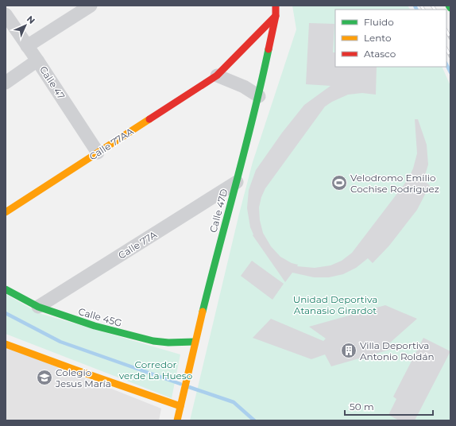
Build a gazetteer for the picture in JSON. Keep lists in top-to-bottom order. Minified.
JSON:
{"streets":{"street":["Calle 47","Calle 77AA","Calle 47D","Calle 77A","Calle 45G"]},"crossings":[["Calle 47","Calle 77AA"],["Calle 77AA","Calle 47D"],["Calle 47D","Calle 77A"],["Calle 47D","Calle 45G"],["Calle 77A","Calle 45G"]],"parks":["Unidad Deportiva Atanasio Girardot","Corredor verde La Hueso"],"places":{"sports":["Velodromo Emilio Cochise Rodriguez"],"building":["Villa Deportiva Antonio Roldán"],"school or university":["Colegio Jesus María"]},"legend":["Fluido","Lento","Atasco"],"scale_bar":"50 m","north":"top right"}
